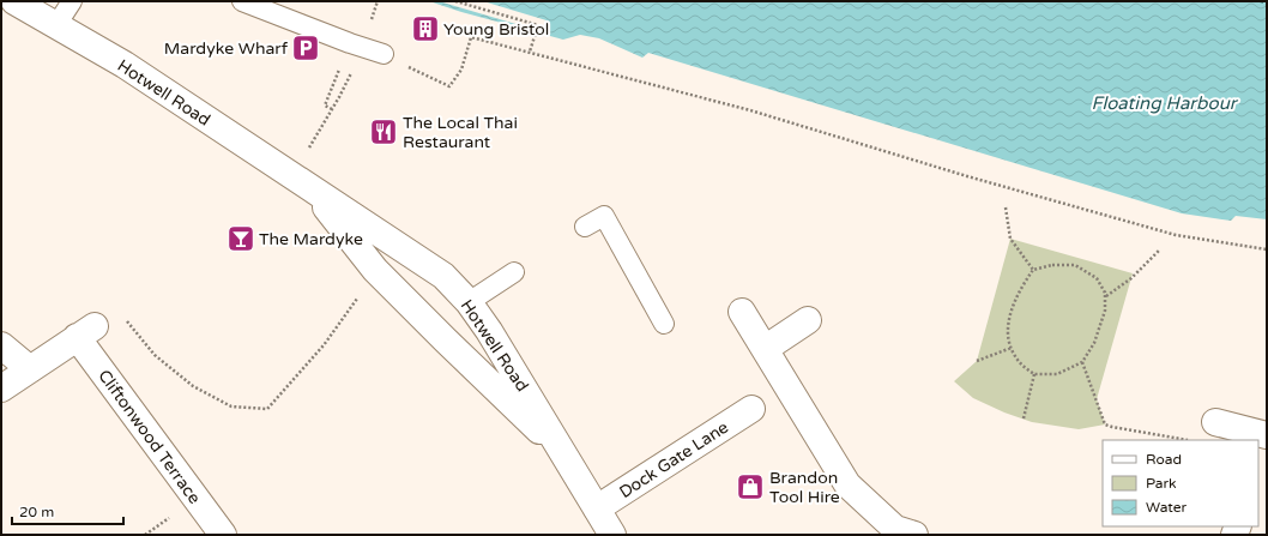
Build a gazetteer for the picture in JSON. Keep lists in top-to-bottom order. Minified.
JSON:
{"streets":{"main road":["Hotwell Road","Cliftonwood Terrace","Dock Gate Lane"]},"crossings":[["Hotwell Road","Dock Gate Lane"]],"water":["Floating Harbour"],"places":{"building":["Young Bristol"],"parking":["Mardyke Wharf"],"restaurant":["The Local Thai Restaurant"],"bar":["The Mardyke"],"shop":["Brandon Tool Hire"]},"legend":["Road","Park","Water"],"scale_bar":"20 m"}
